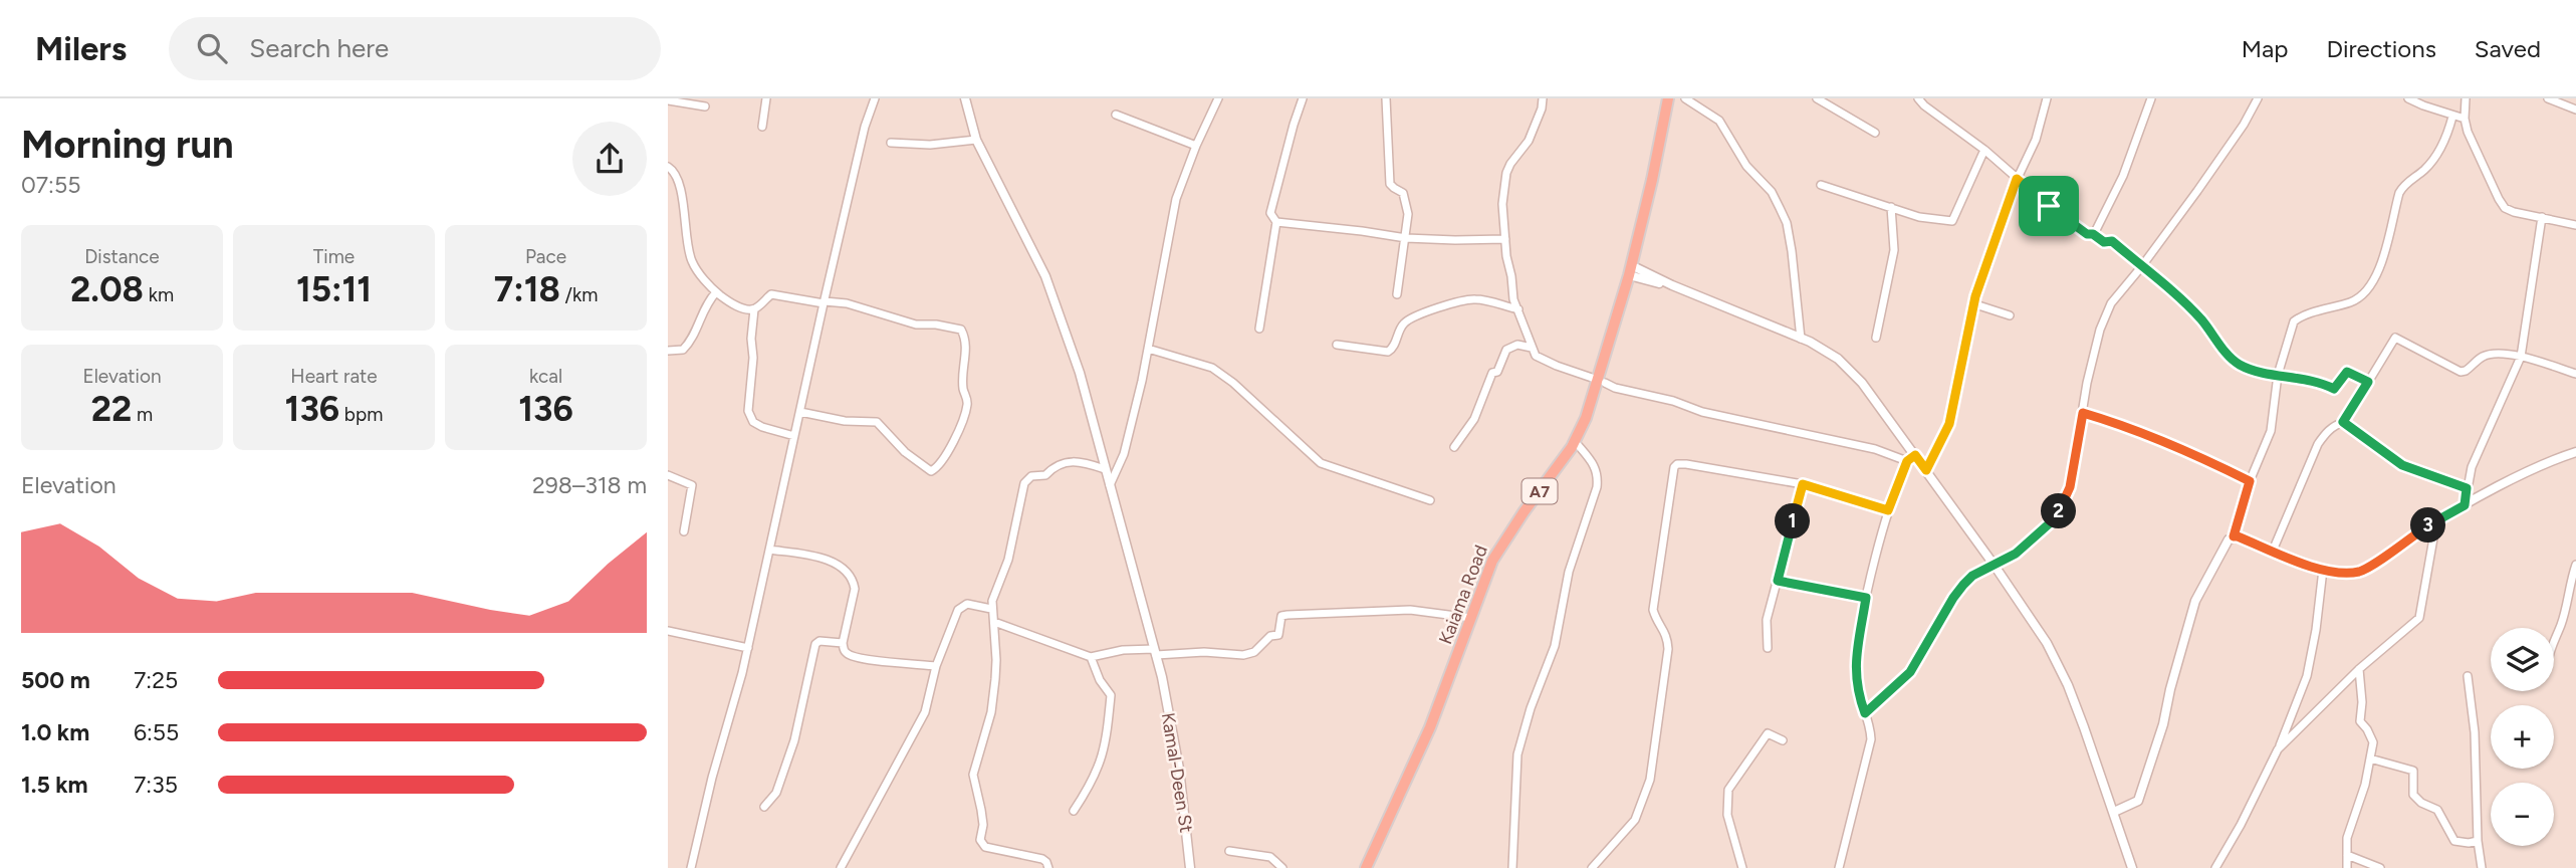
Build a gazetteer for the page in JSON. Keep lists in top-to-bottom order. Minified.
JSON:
{"streets":{"highway":["A7","Kaiama Road"],"street":["Kamal-Deen St"]},"page":{"header":"Milers","search":"Search here","nav":["Map","Directions","Saved"],"heading":["Morning run","07:55"],"stats":[["Distance","2.08 km"],["Time","15:11"],["Pace","7:18 /km"],["Elevation","22 m"],["Heart rate","136 bpm"],["kcal","136"]],"chart":["Elevation","298–318 m"],"pins":["2","1","3"],"map_buttons":["+","−"],"list":[{"name":"500 m","note":"7:25"},{"name":"1.0 km","note":"6:55"},{"name":"1.5 km","note":"7:35"}]}}
